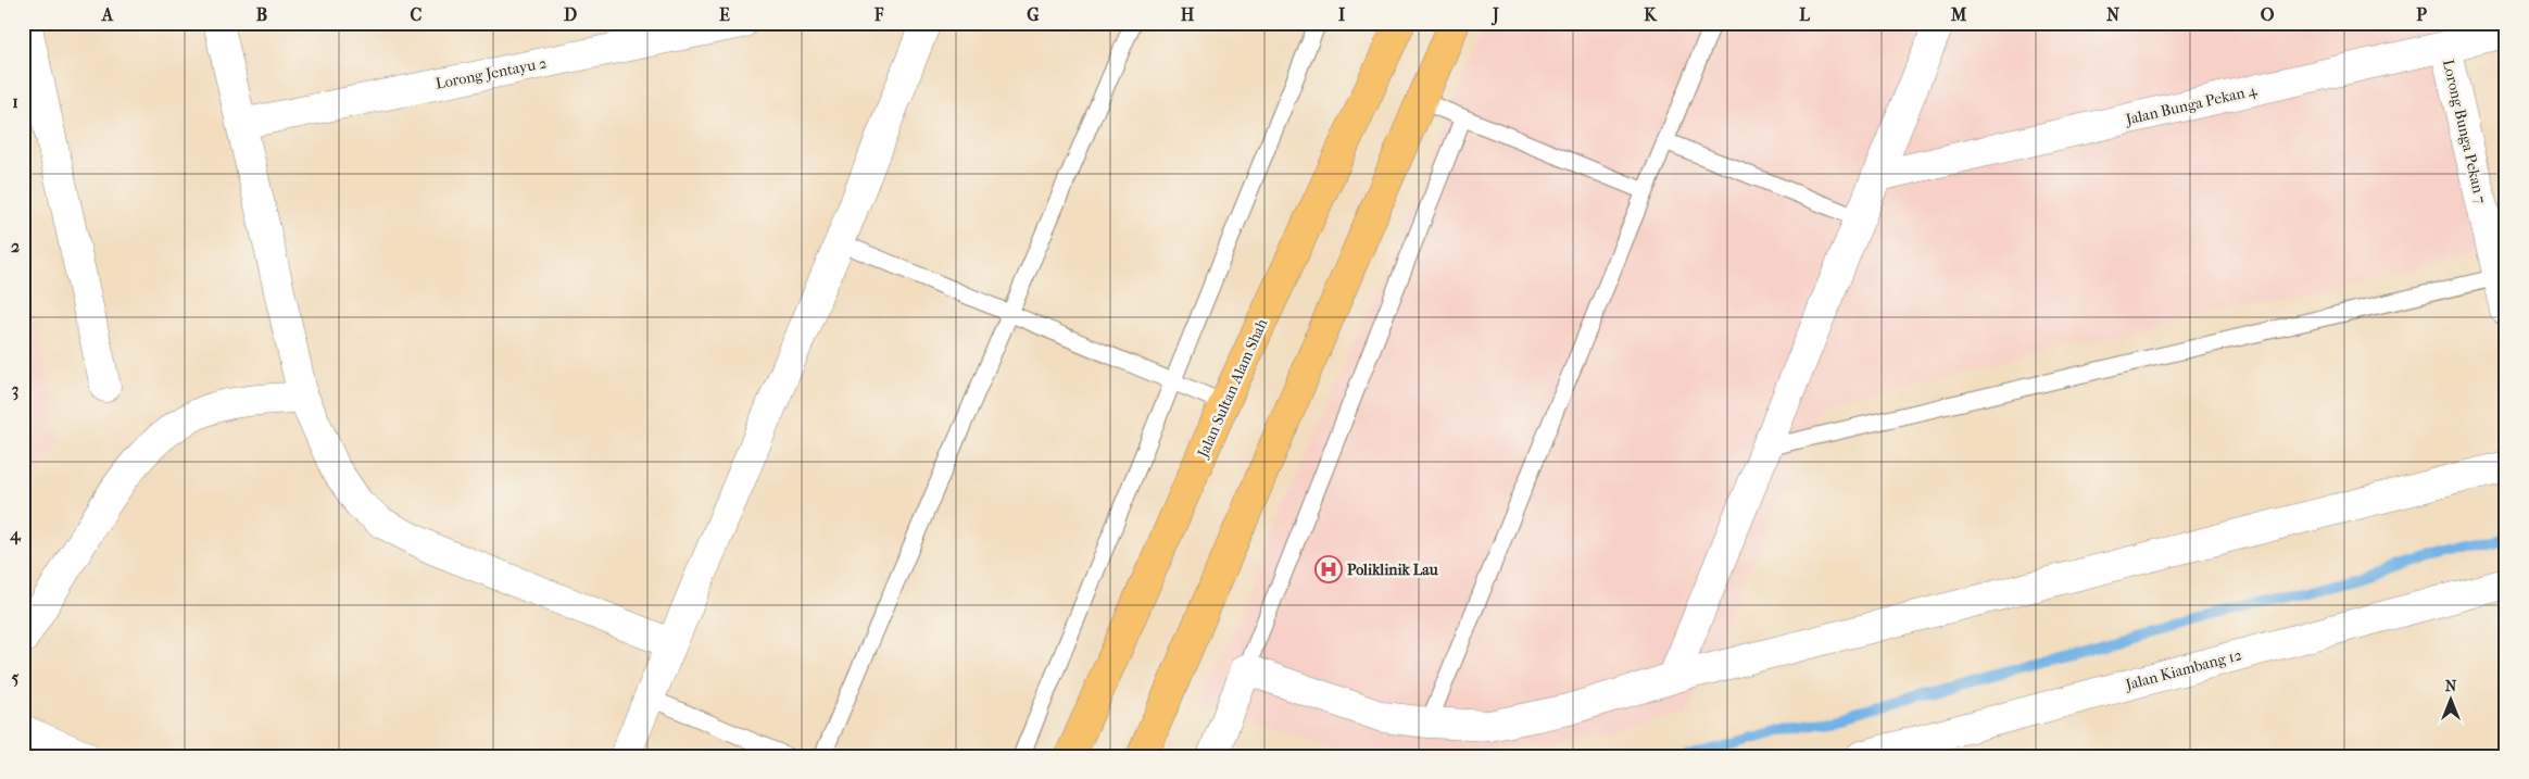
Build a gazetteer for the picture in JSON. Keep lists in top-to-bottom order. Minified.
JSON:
{"streets":{"highway":["Jalan Sultan Alam Shah"],"street":["Lorong Jentayu 2","Jalan Bunga Pekan 4","Lorong Bunga Pekan 7","Jalan Kiambang 12"]},"crossings":[["Jalan Bunga Pekan 4","Lorong Bunga Pekan 7"]],"places":{"hospital":["Poliklinik Lau"]},"north":"top","grid":{"columns":["A","B","C","D","E","F","G","H","I","J","K","L","M","N","O","P"],"rows":["1","2","3","4","5"]}}
